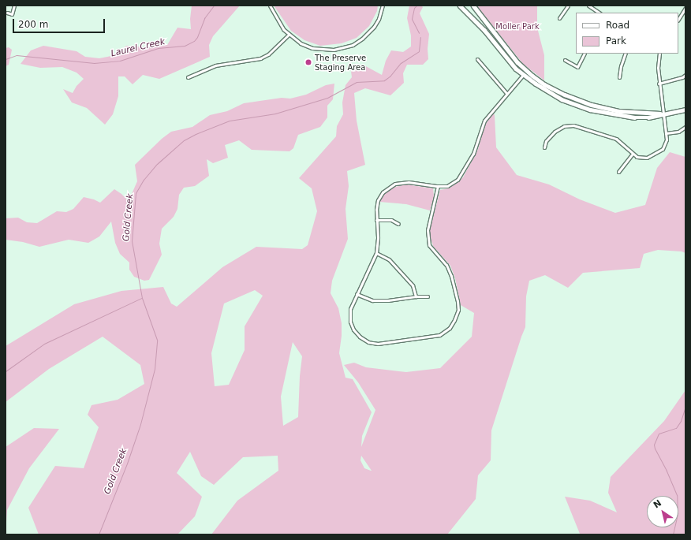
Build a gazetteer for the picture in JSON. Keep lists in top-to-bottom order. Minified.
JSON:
{"water":["Laurel Creek","Gold Creek"],"parks":["Moller Park"],"places":["The Preserve Staging Area"],"legend":["Road","Park"],"scale_bar":"200 m","north":"top left"}
